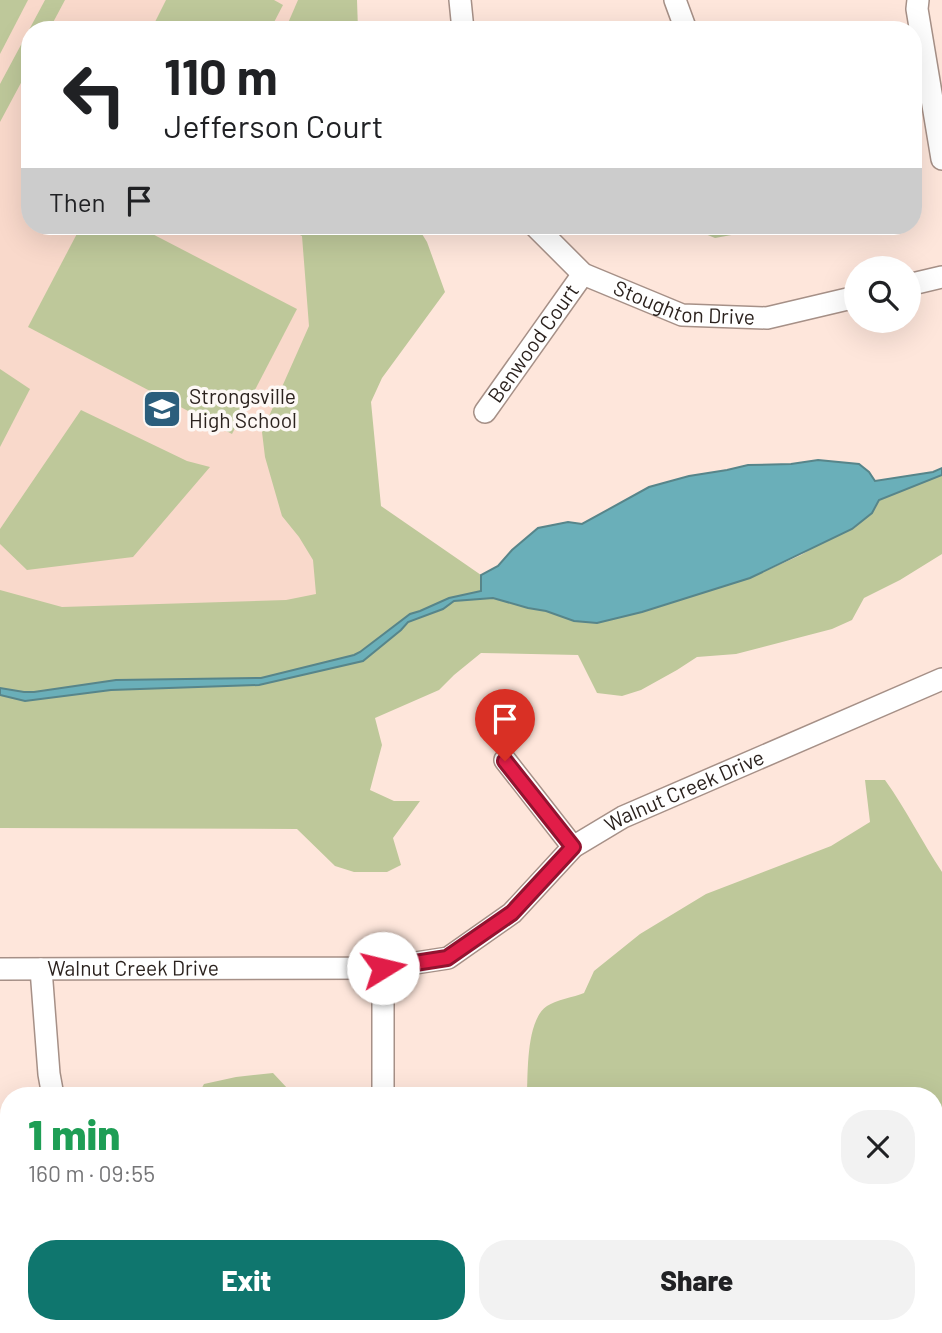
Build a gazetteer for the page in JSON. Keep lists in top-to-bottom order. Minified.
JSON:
{"streets":{"street":["Stoughton Drive","Benwood Court","Walnut Creek Drive"]},"crossings":[["Stoughton Drive","Benwood Court"]],"places":{"school or university":["Strongsville High School"]},"page":{"turn":["110 m","Jefferson Court"],"then":"Then","heading":["1 min","160 m · 09:55"],"buttons":["Exit","Share"]}}
